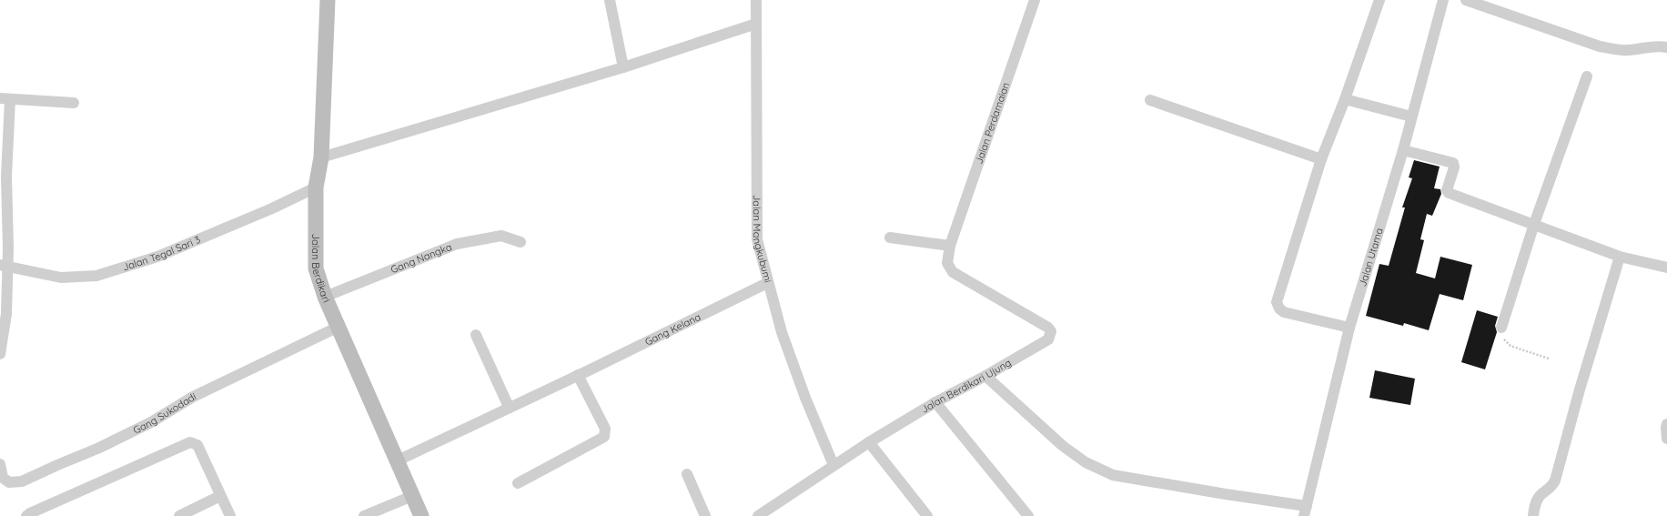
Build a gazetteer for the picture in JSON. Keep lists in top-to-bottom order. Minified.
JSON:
{"streets":{"street":["Jalan Perdamaian","Jalan Mangkubumi","Jalan Tegal Sari 3","Jalan Utama","Gang Nangka","Jalan Berdikari","Gang Kelana","Jalan Berdikari Ujung","Gang Sukodadi"]},"crossings":[["Jalan Perdamaian","Jalan Berdikari Ujung"],["Jalan Mangkubumi","Gang Kelana"],["Jalan Mangkubumi","Jalan Berdikari Ujung"],["Jalan Tegal Sari 3","Jalan Berdikari"],["Gang Nangka","Jalan Berdikari"],["Jalan Berdikari","Gang Kelana"],["Jalan Berdikari","Gang Sukodadi"]]}
